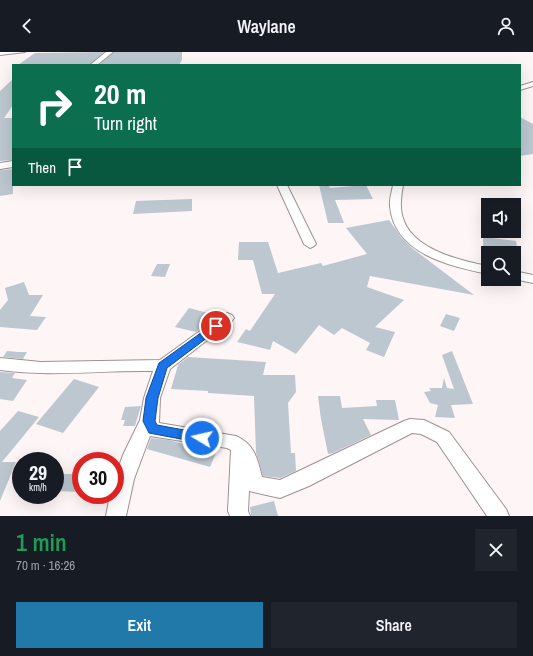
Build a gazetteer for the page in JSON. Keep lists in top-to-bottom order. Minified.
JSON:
{"page":{"header":"Waylane","turn":["20 m","Turn right"],"then":"Then","speed":"29 km/h","limit":"30","heading":["1 min","70 m · 16:26"],"buttons":["Exit","Share"]}}
